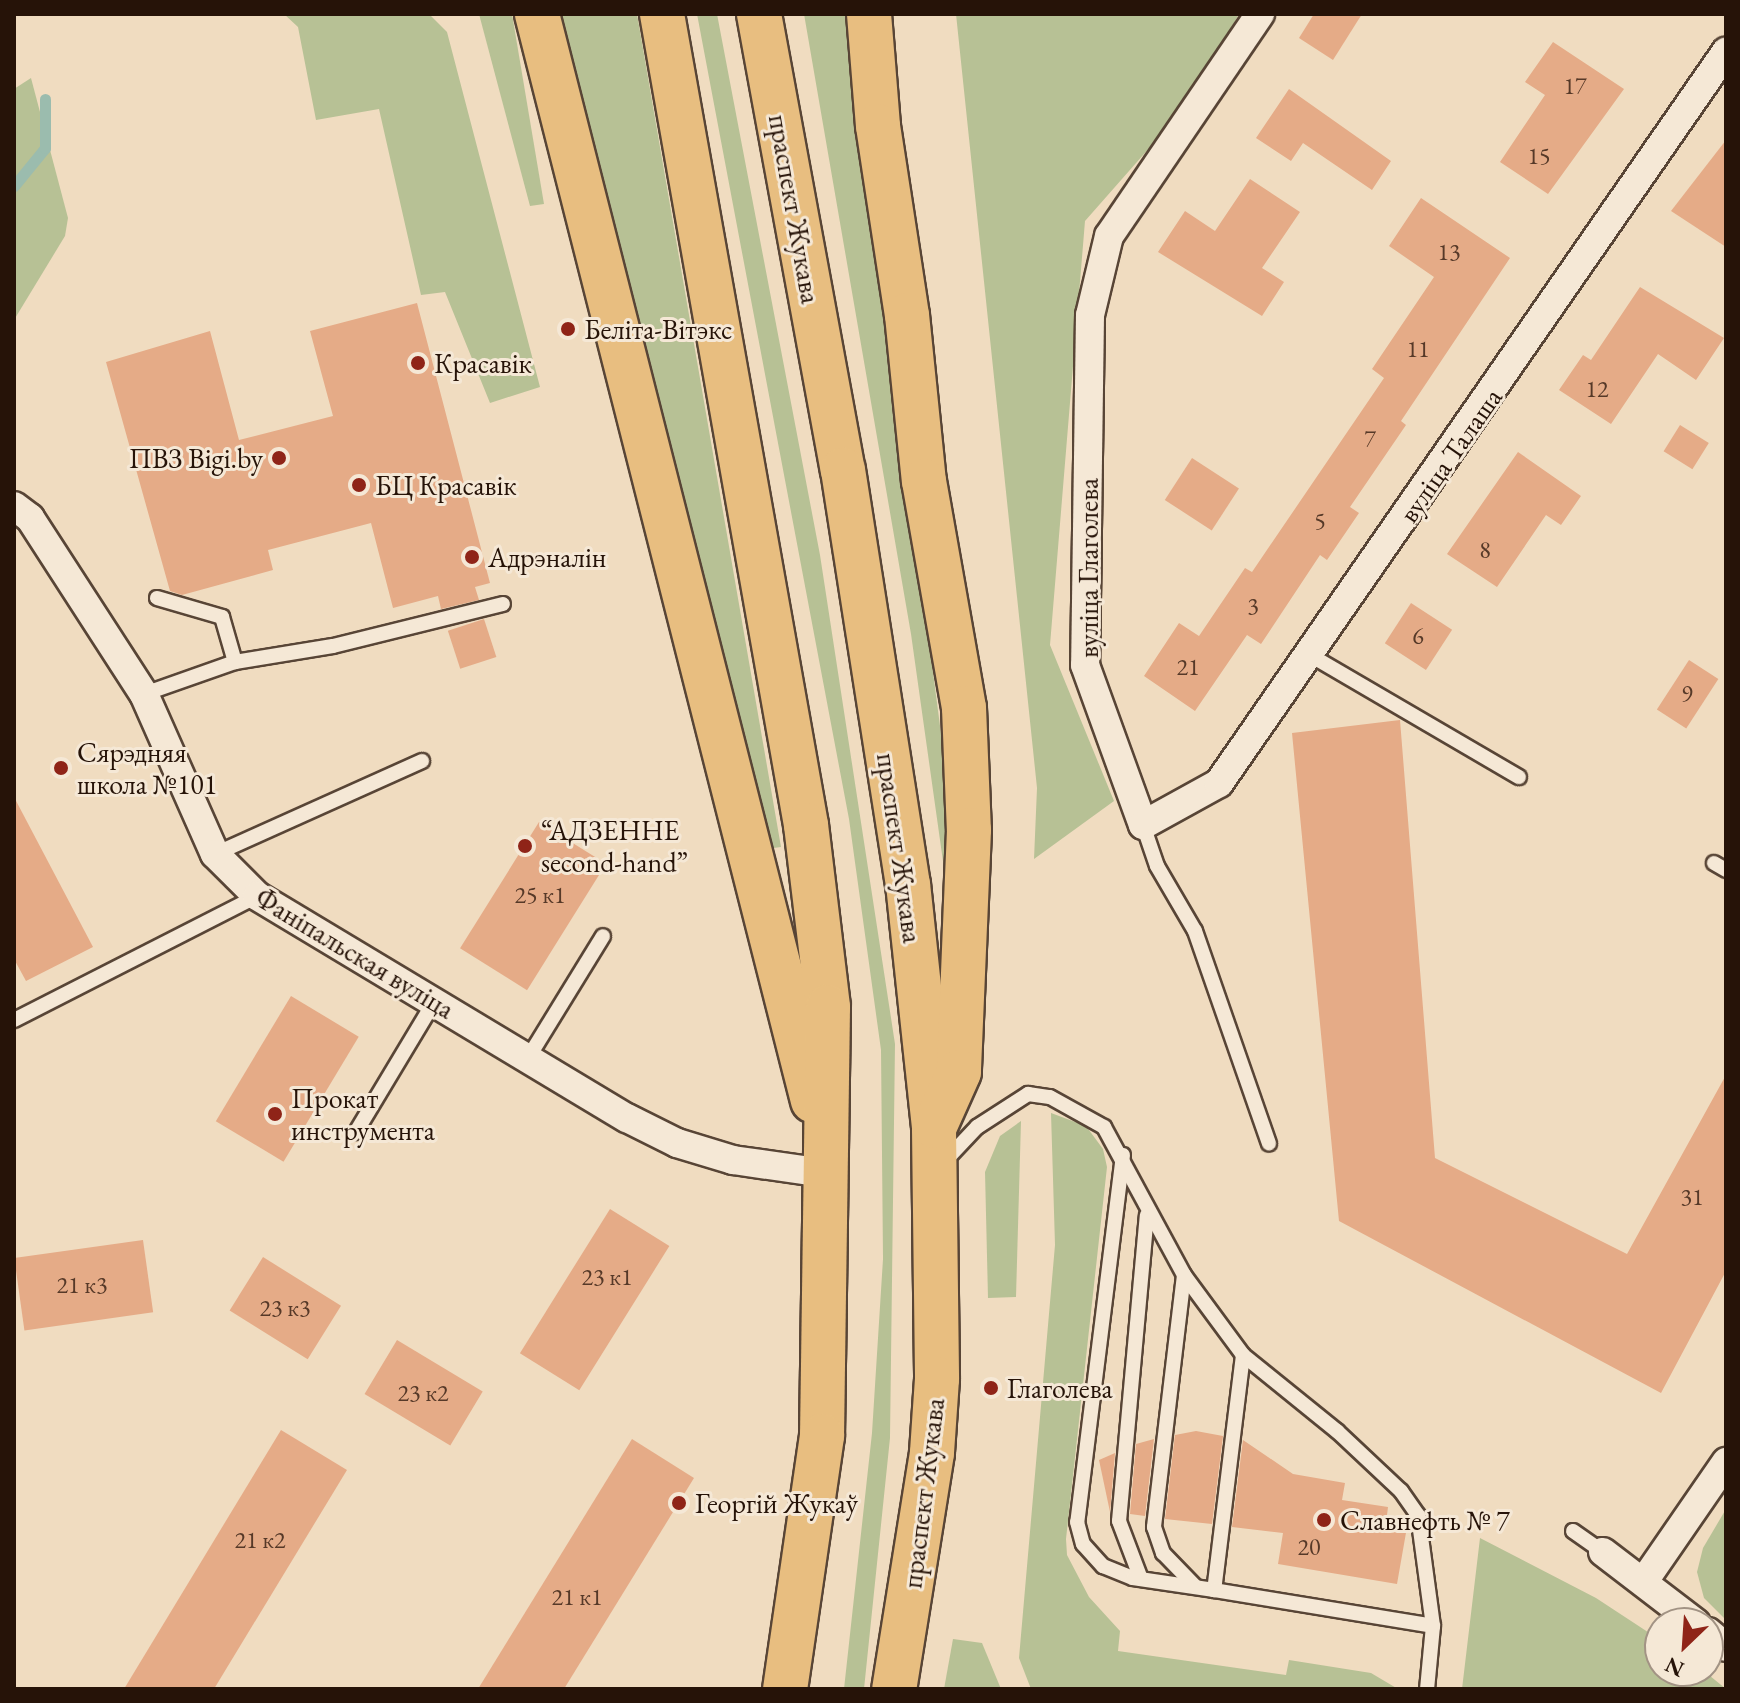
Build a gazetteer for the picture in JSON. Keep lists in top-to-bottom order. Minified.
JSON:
{"streets":{"main road":["праспект Жукава"],"street":["вуліца Талаша","вуліца Глаголева","Фаніпальская вуліца"]},"crossings":[["вуліца Талаша","вуліца Глаголева"]],"places":["Беліта-Вітэкс","Красавік","ПВЗ Bigi.by","БЦ Красавік","Адрэналін","Сярэдняя школа №101","“АДЗЕННЕ second-hand”","Прокат инструмента","Глаголева","Георгій Жукаў","Славнефть № 7"],"house_numbers":["17","15","13","11","12","7","5","8","3","6","21","9","25 к1","31","23 к1","21 к3","23 к3","23 к2","21 к2","20","21 к1"],"north":"bottom left"}
